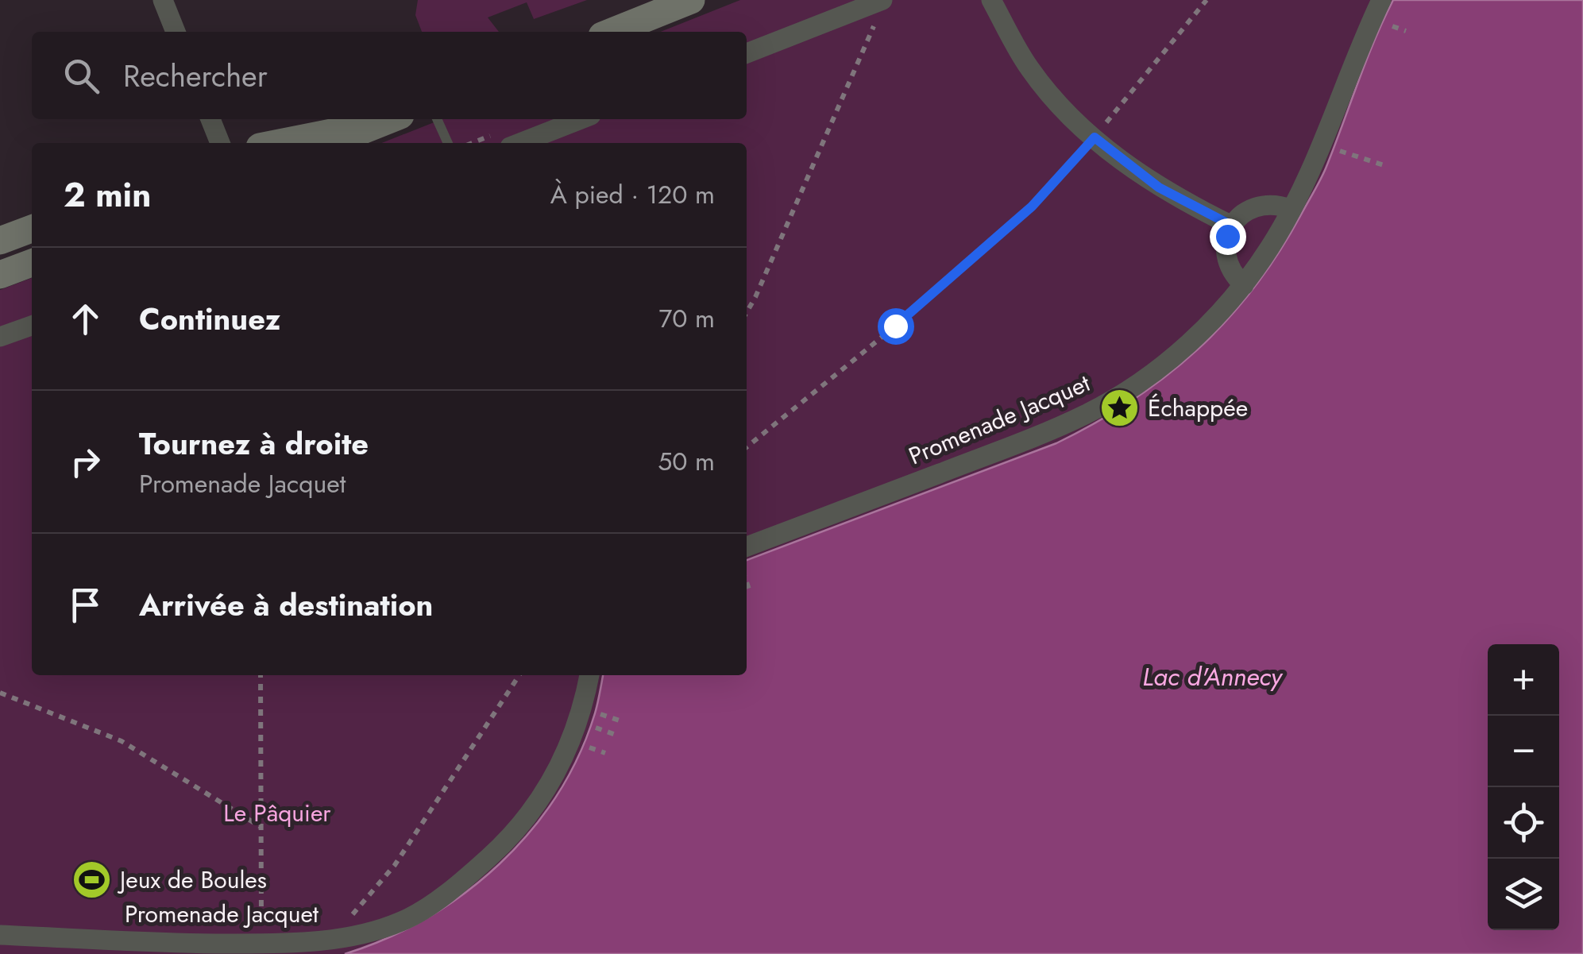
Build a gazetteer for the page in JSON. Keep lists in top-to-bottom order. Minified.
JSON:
{"streets":{"street":["Promenade Jacquet"]},"water":["Lac d'Annecy"],"parks":["Le Pâquier"],"places":{"place":["Échappée"],"sports":["Jeux de Boules"]},"page":{"search":"Rechercher","heading":["2 min","À pied · 120 m"],"list":[["Continuez","70 m"],["Tournez à droite","Promenade Jacquet","50 m"],"Arrivée à destination"],"map_buttons":["+","−"]}}
